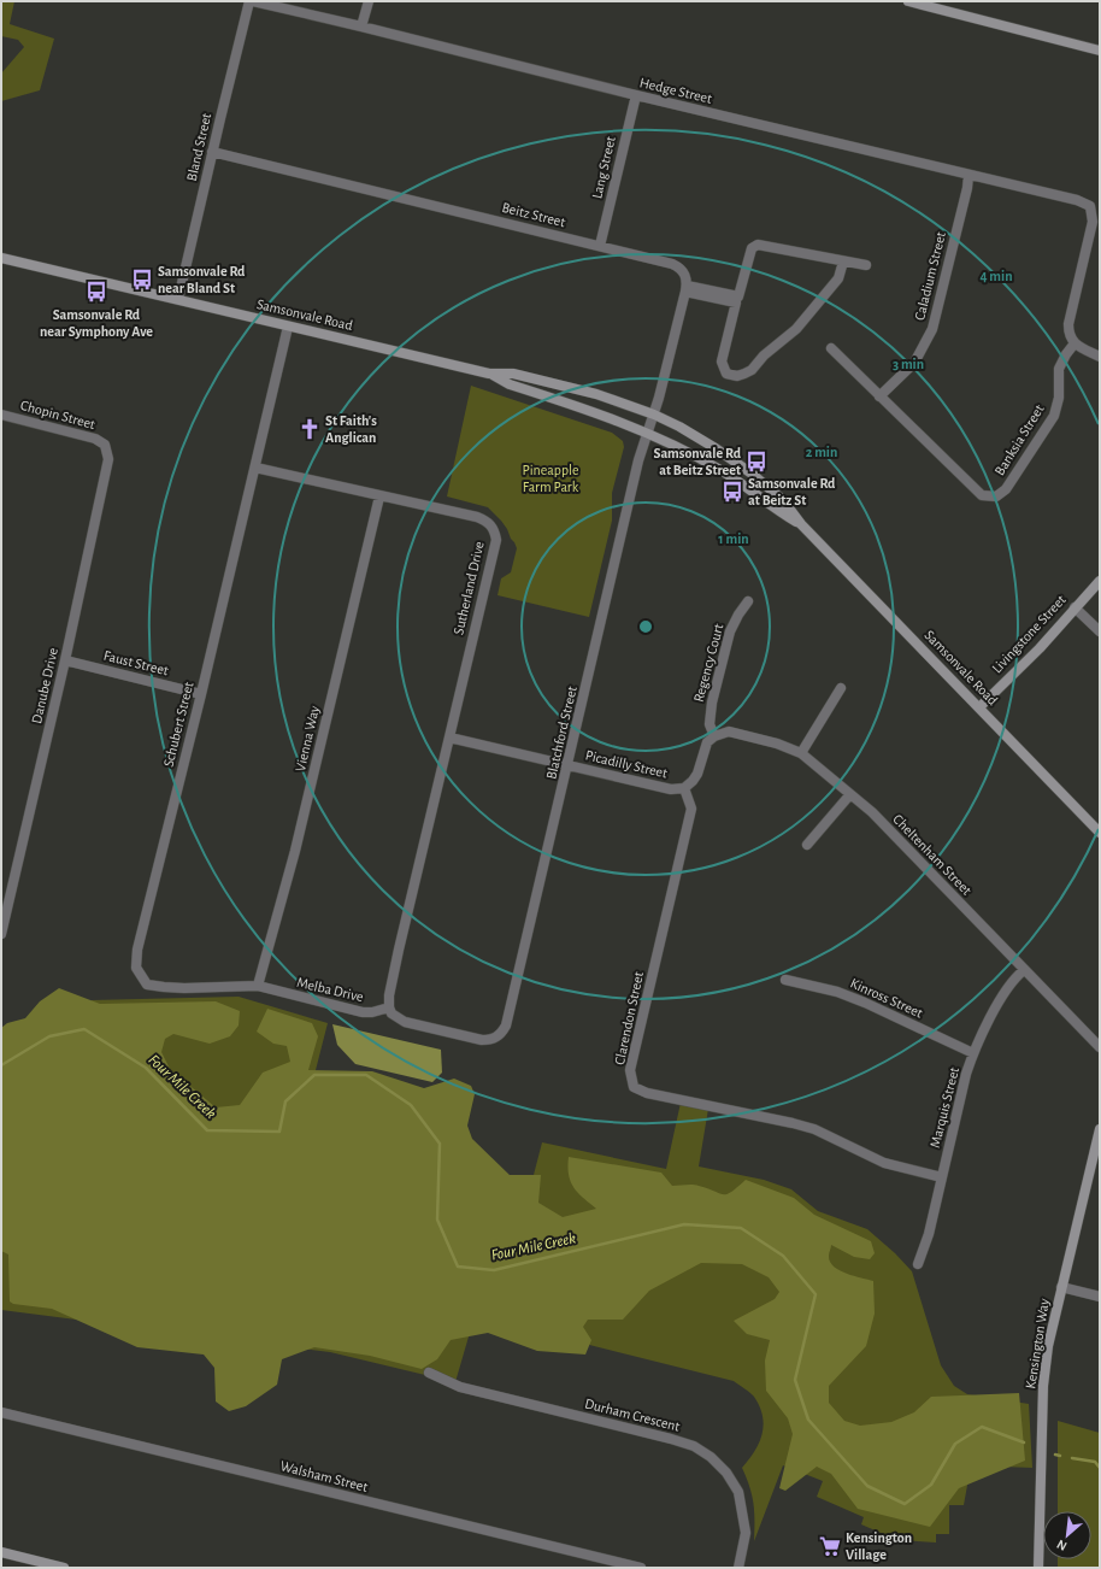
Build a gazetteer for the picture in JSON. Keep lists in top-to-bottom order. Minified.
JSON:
{"streets":{"main road":["Samsonvale Road","Livingstone Street","Kensington Way"],"street":["Hedge Street","Bland Street","Lang Street","Beitz Street","Caladium Street","Chopin Street","Banksia Street","Sutherland Drive","Faust Street","Regency Court","Danube Drive","Schubert Street","Blatchford Street","Vienna Way","Picadilly Street","Cheltenham Street","Melba Drive","Kinross Street","Clarendon Street","Marquis Street","Durham Crescent","Walsham Street"]},"crossings":[["Hedge Street","Lang Street"],["Hedge Street","Caladium Street"],["Hedge Street","Banksia Street"],["Bland Street","Beitz Street"],["Bland Street","Samsonvale Road"],["Lang Street","Beitz Street"],["Caladium Street","Banksia Street"],["Samsonvale Road","Livingstone Street"],["Samsonvale Road","Blatchford Street"],["Chopin Street","Danube Drive"],["Sutherland Drive","Schubert Street"],["Sutherland Drive","Blatchford Street"],["Sutherland Drive","Vienna Way"],["Sutherland Drive","Picadilly Street"],["Sutherland Drive","Melba Drive"],["Faust Street","Danube Drive"],["Faust Street","Schubert Street"],["Regency Court","Cheltenham Street"],["Schubert Street","Melba Drive"],["Blatchford Street","Picadilly Street"],["Blatchford Street","Melba Drive"],["Vienna Way","Melba Drive"],["Picadilly Street","Clarendon Street"],["Cheltenham Street","Marquis Street"],["Kinross Street","Marquis Street"],["Clarendon Street","Marquis Street"]],"water":["Four Mile Creek"],"parks":["Pineapple Farm Park"],"places":{"bus stop":["Samsonvale Rd near Bland St","Samsonvale Rd near Symphony Ave","Samsonvale Rd at Beitz Street","Samsonvale Rd at Beitz St"],"church":["St Faith's Anglican"],"supermarket":["Kensington Village"]},"north":"bottom left","rings":["4 min","3 min","2 min","1 min"]}
